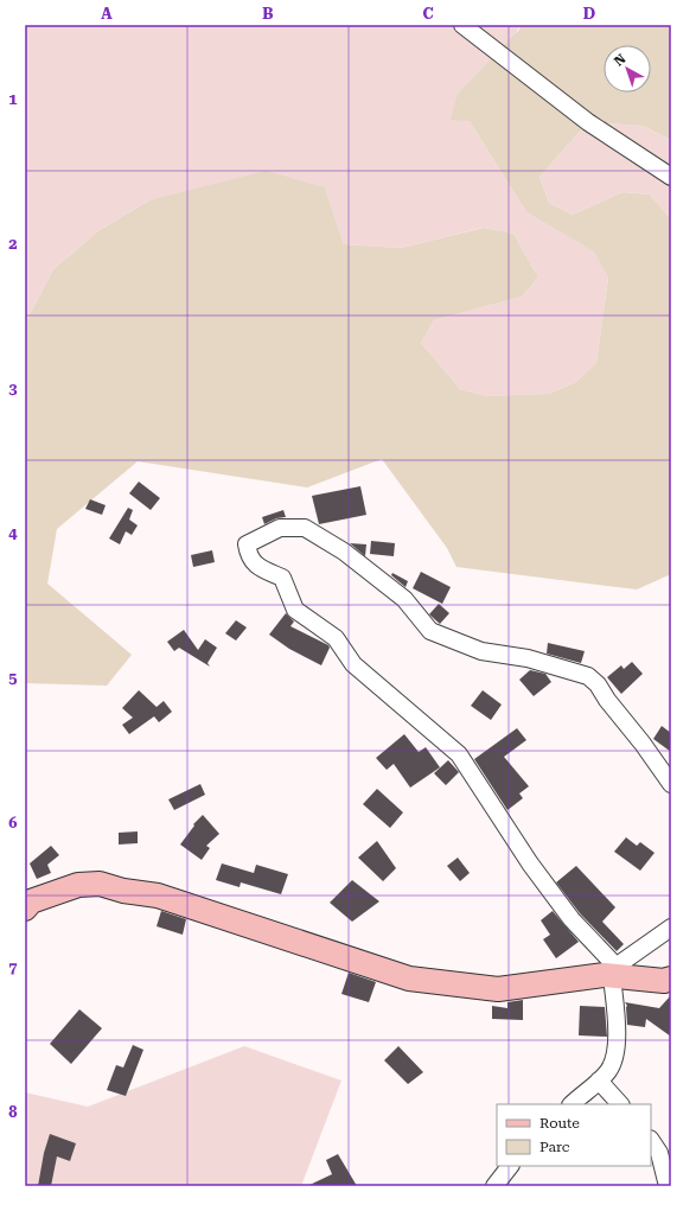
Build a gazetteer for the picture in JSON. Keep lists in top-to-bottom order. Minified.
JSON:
{"legend":["Route","Parc"],"north":"top left","grid":{"columns":["A","B","C","D"],"rows":["1","2","3","4","5","6","7","8"]}}
